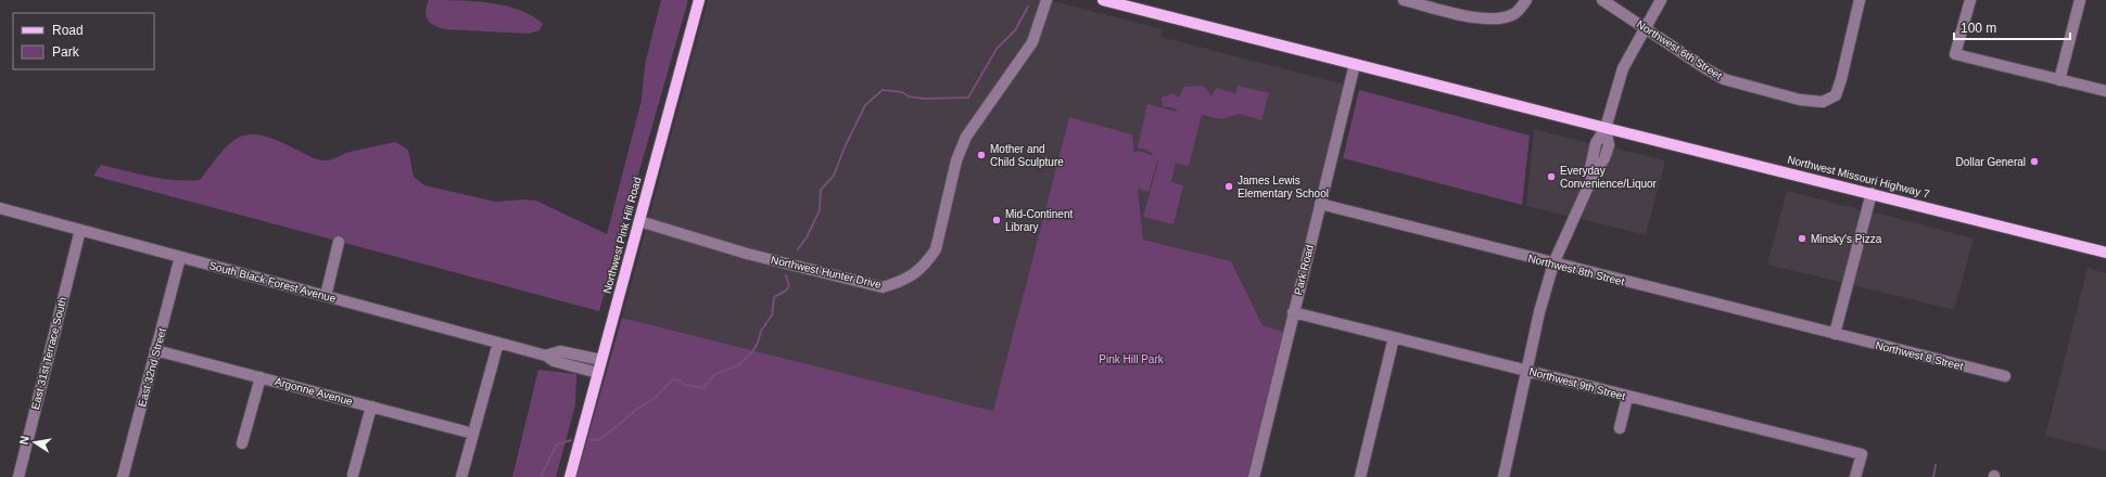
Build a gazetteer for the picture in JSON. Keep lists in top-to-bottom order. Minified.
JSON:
{"streets":{"main road":["Northwest Missouri Highway 7","Northwest Pink Hill Road"],"street":["Northwest 6th Street","Park Road","Northwest 8th Street","Northwest Hunter Drive","South Black Forest Avenue","East 31st Terrace South","Northwest 8 Street","East 32nd Street","Northwest 9th Street","Argonne Avenue"]},"crossings":[["Northwest Missouri Highway 7","Park Road"],["Northwest Pink Hill Road","Northwest Hunter Drive"],["Northwest Pink Hill Road","South Black Forest Avenue"],["Park Road","Northwest 8th Street"],["Park Road","Northwest 9th Street"],["Northwest 8th Street","Northwest 8 Street"],["South Black Forest Avenue","East 31st Terrace South"],["South Black Forest Avenue","East 32nd Street"],["East 32nd Street","Argonne Avenue"]],"parks":["Pink Hill Park"],"places":["Mother and Child Sculpture","Dollar General","Everyday Convenience/Liquor","James Lewis Elementary School","Mid-Continent Library","Minsky's Pizza"],"legend":["Road","Park"],"scale_bar":"100 m","north":"left"}
